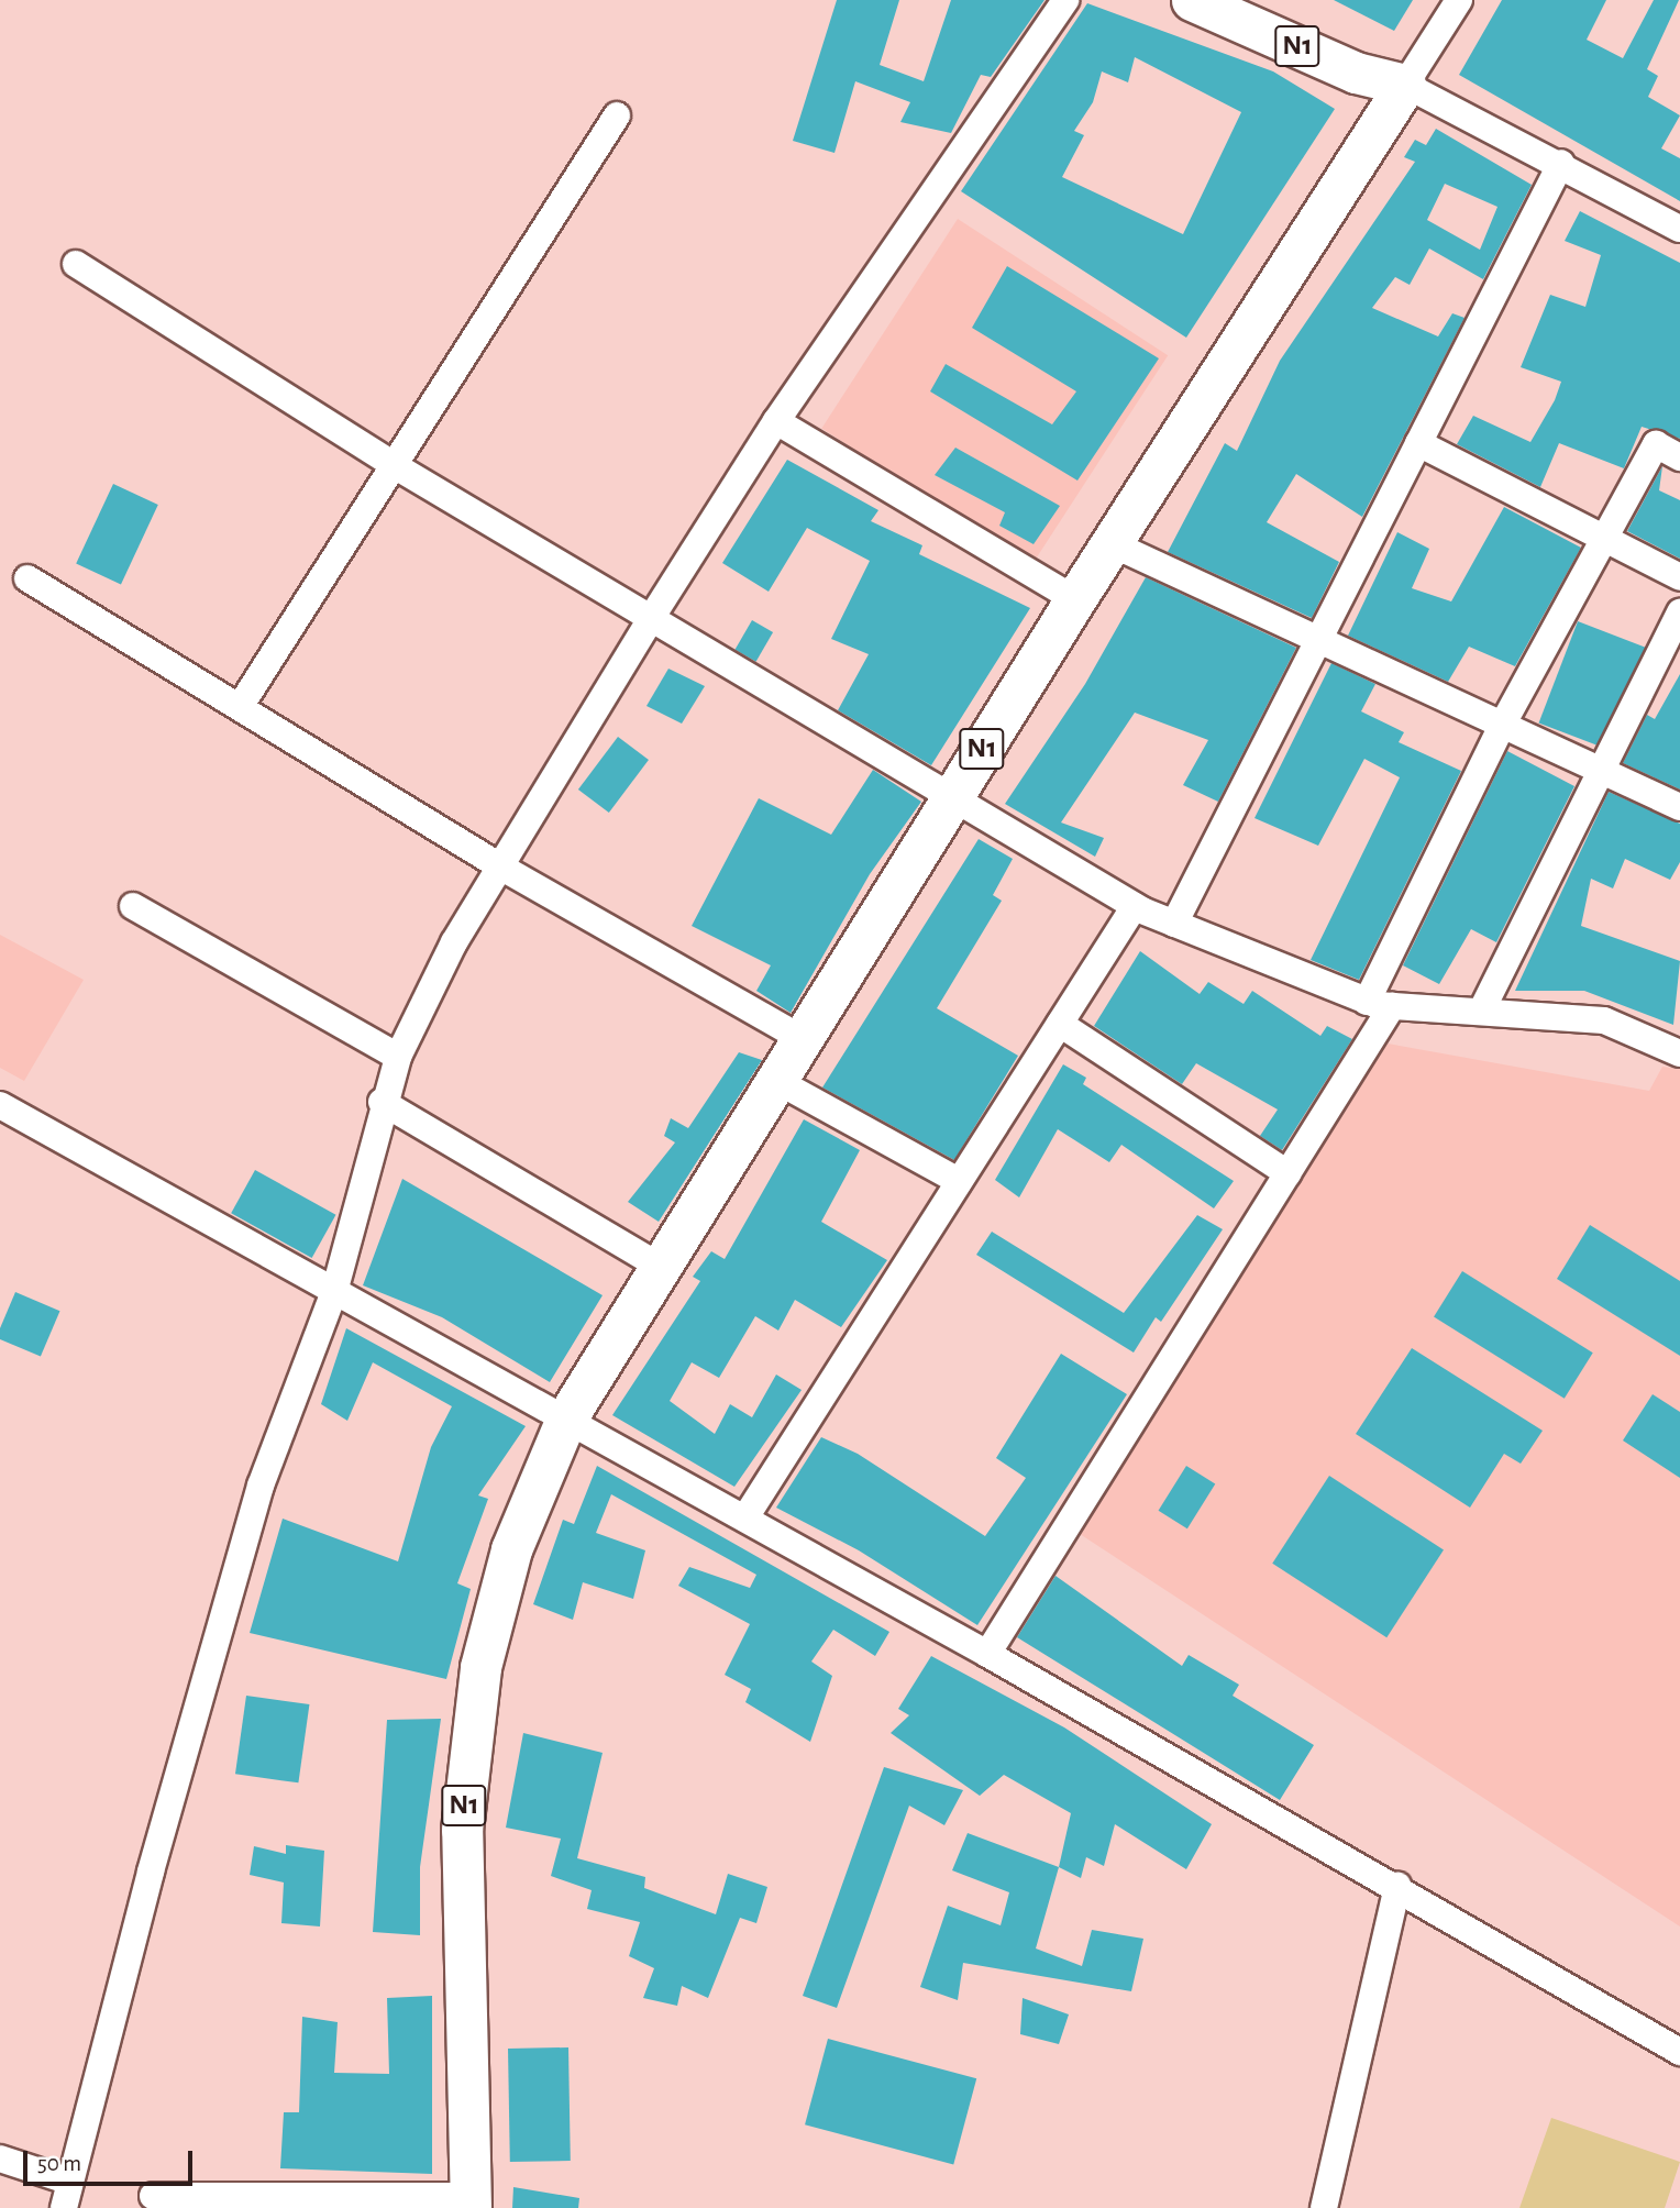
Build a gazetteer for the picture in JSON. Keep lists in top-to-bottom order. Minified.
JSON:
{"streets":{"highway":["N1"]},"scale_bar":"50 m"}
